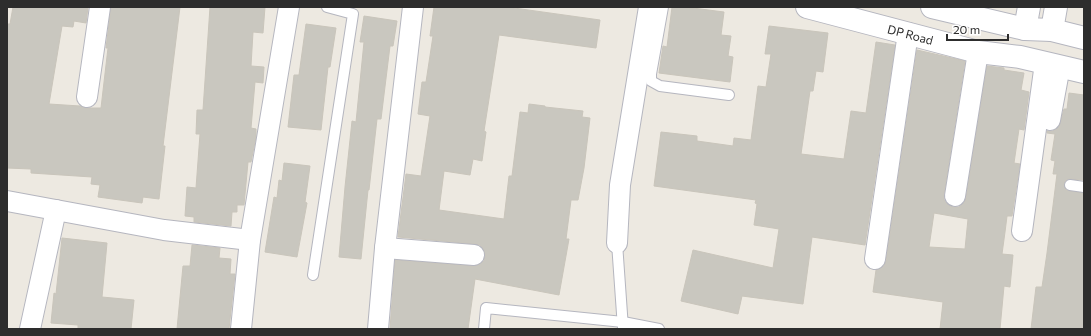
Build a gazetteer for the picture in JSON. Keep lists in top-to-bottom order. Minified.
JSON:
{"streets":{"main road":["DP Road"]},"scale_bar":"20 m"}
